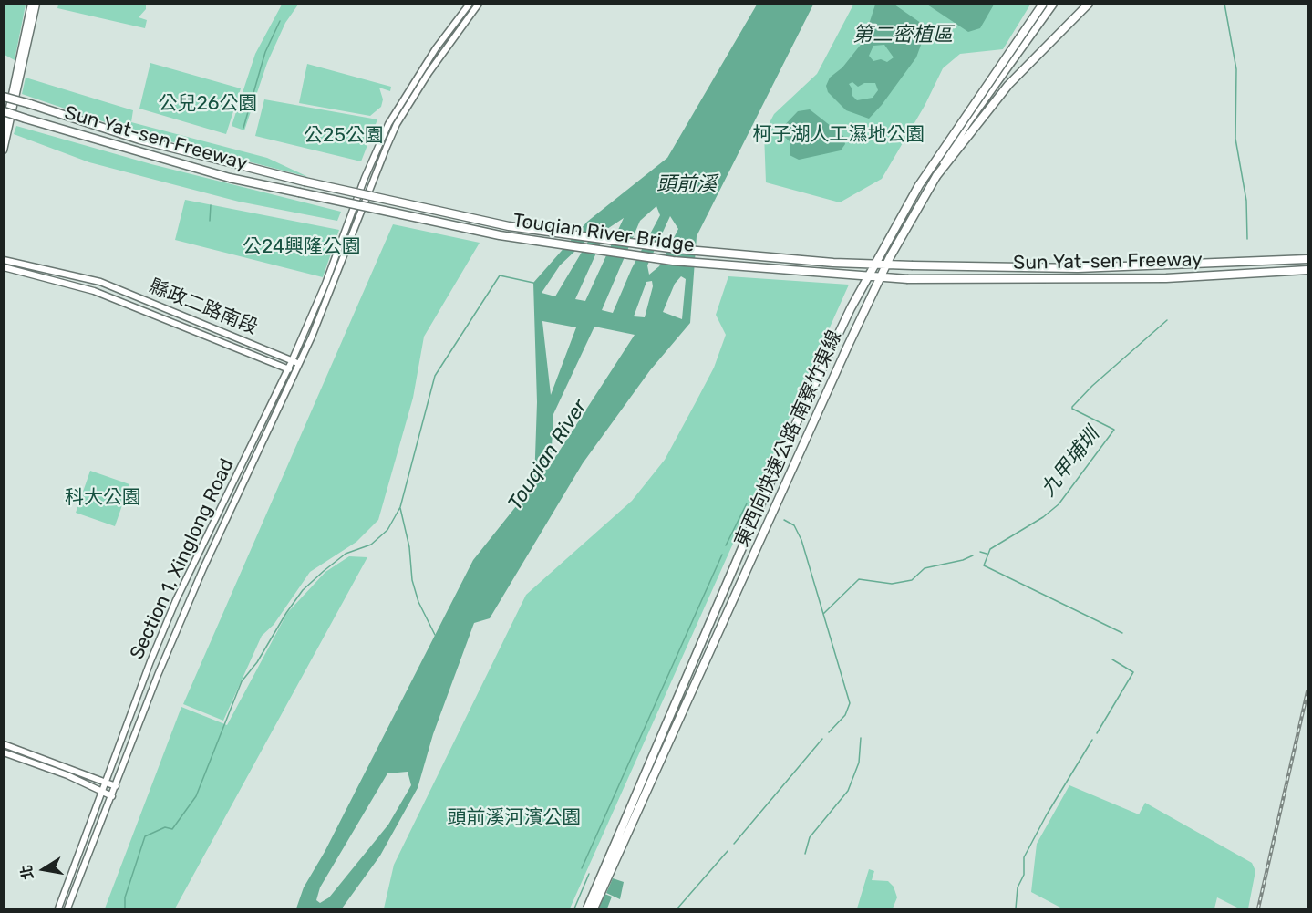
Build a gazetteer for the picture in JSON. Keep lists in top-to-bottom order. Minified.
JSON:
{"streets":{"highway":["Sun Yat-sen Freeway","Touqian River Bridge","東西向快速公路 南寮竹東線"],"street":["縣政二路南段","Section 1, Xinglong Road"]},"crossings":[["Sun Yat-sen Freeway","Touqian River Bridge"],["縣政二路南段","Section 1, Xinglong Road"]],"water":["第二密植區","頭前溪","Touqian River","九甲埔圳"],"parks":["公兒26公園","柯子湖人工濕地公園","公25公園","公24興隆公園","科大公園","頭前溪河濱公園"],"north":"left"}
